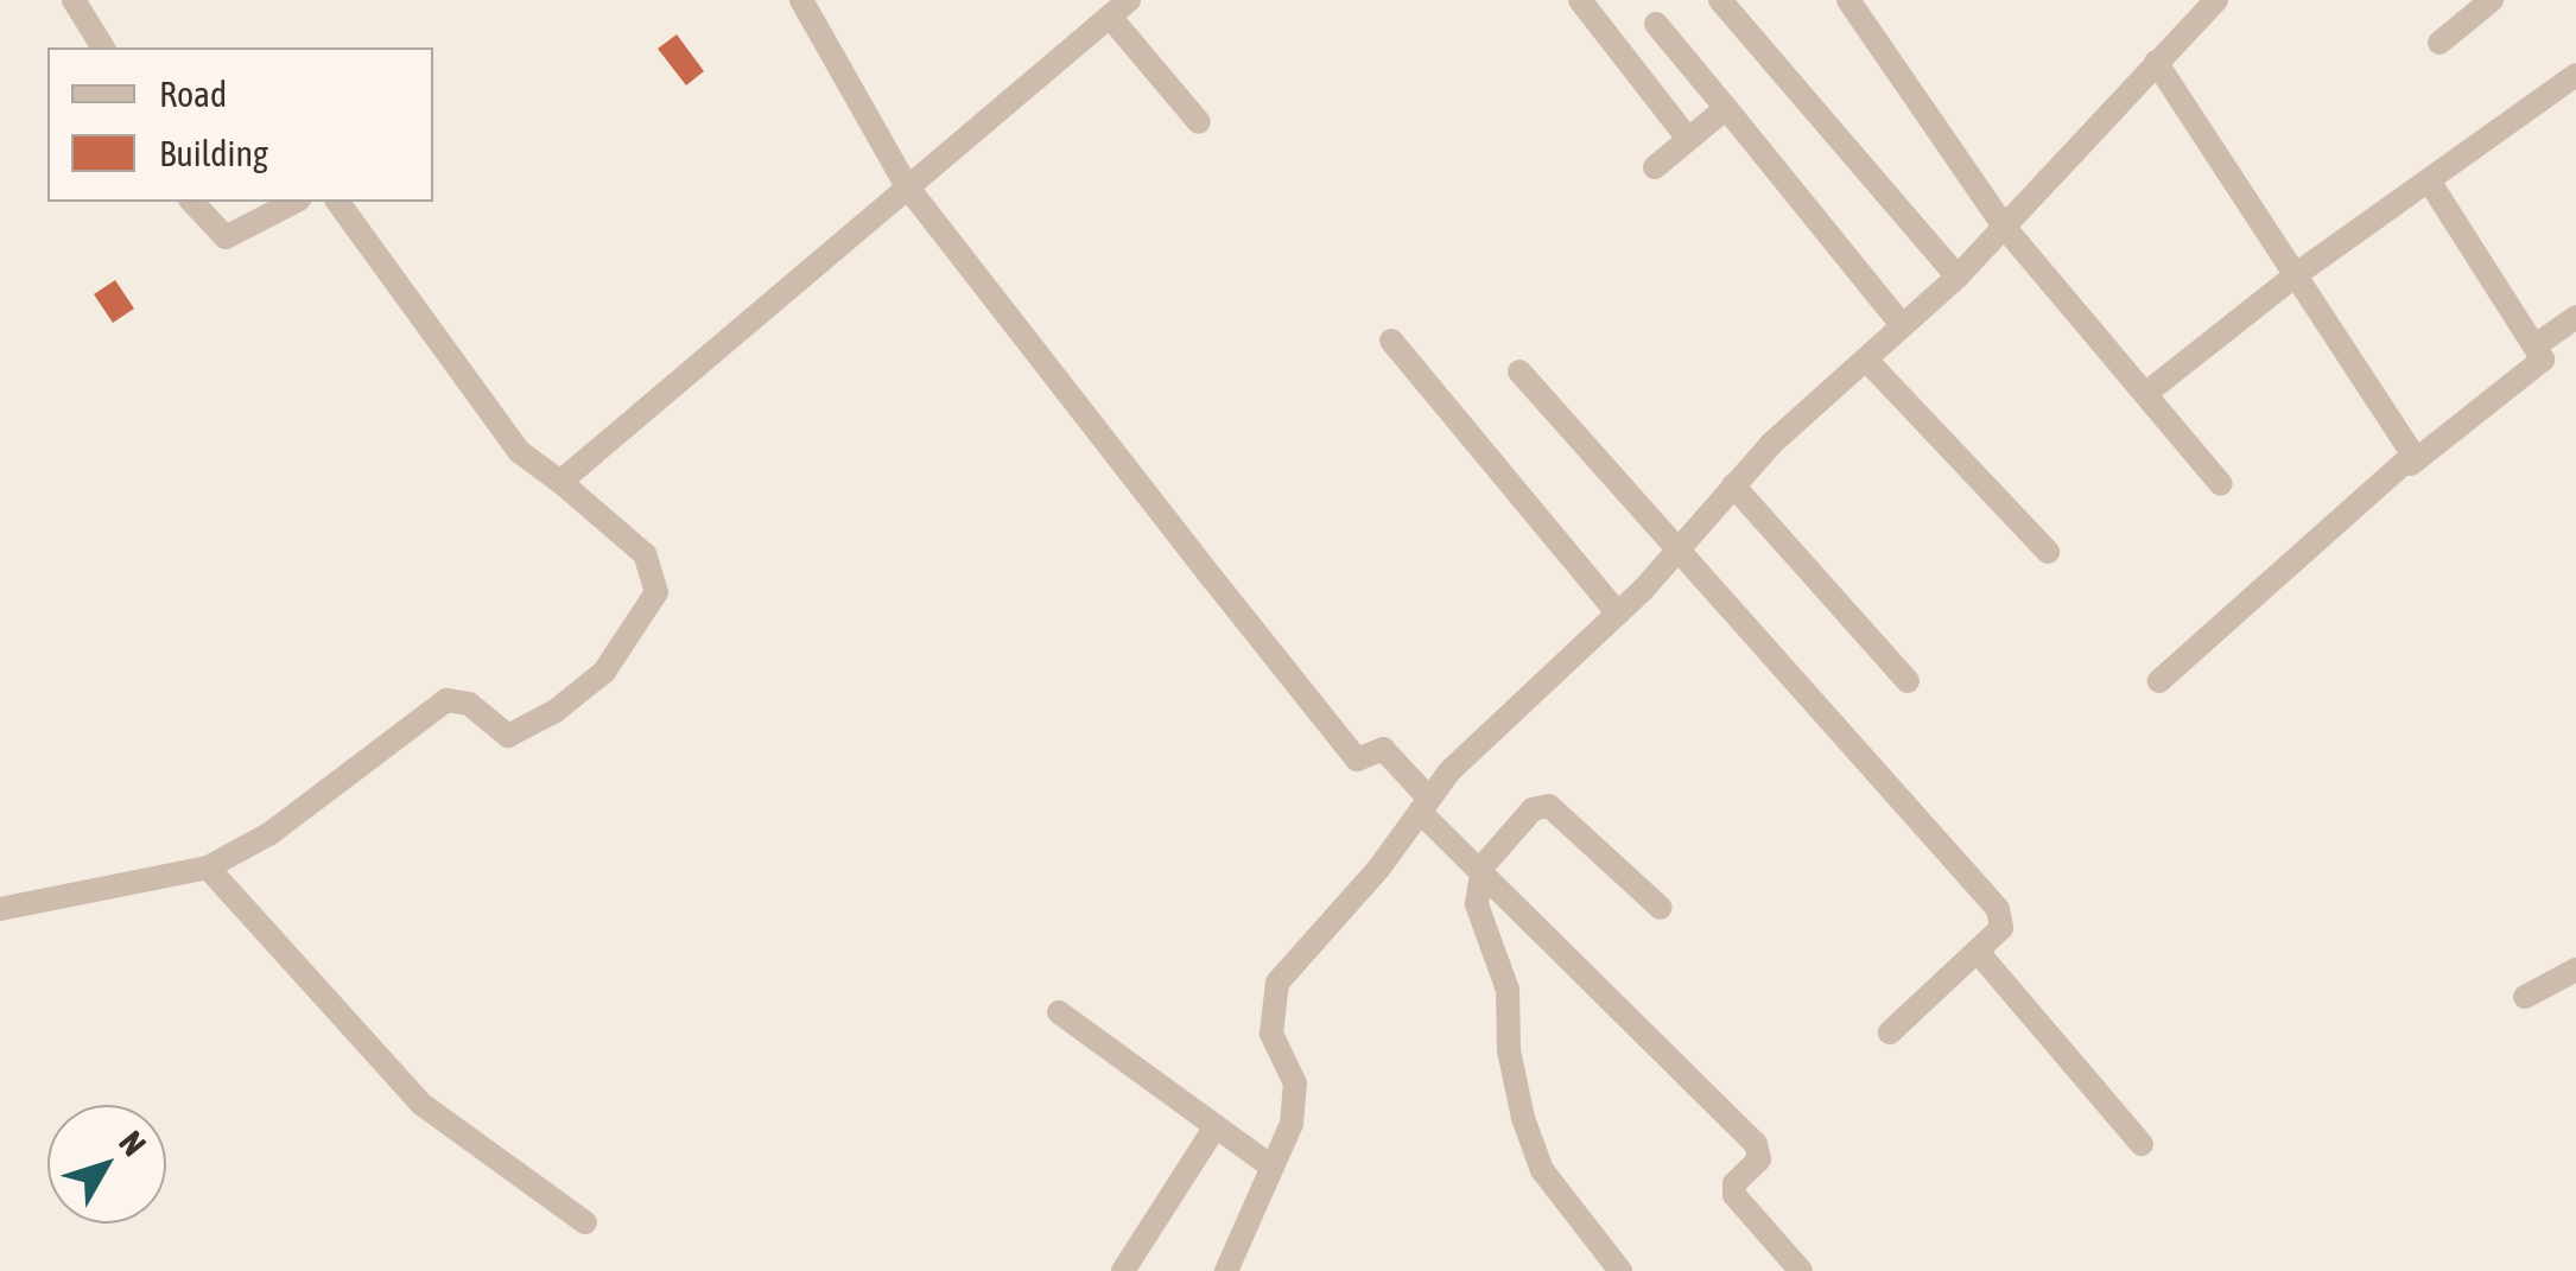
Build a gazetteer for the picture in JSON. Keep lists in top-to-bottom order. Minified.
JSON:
{"legend":["Road","Building"],"north":"top right"}
